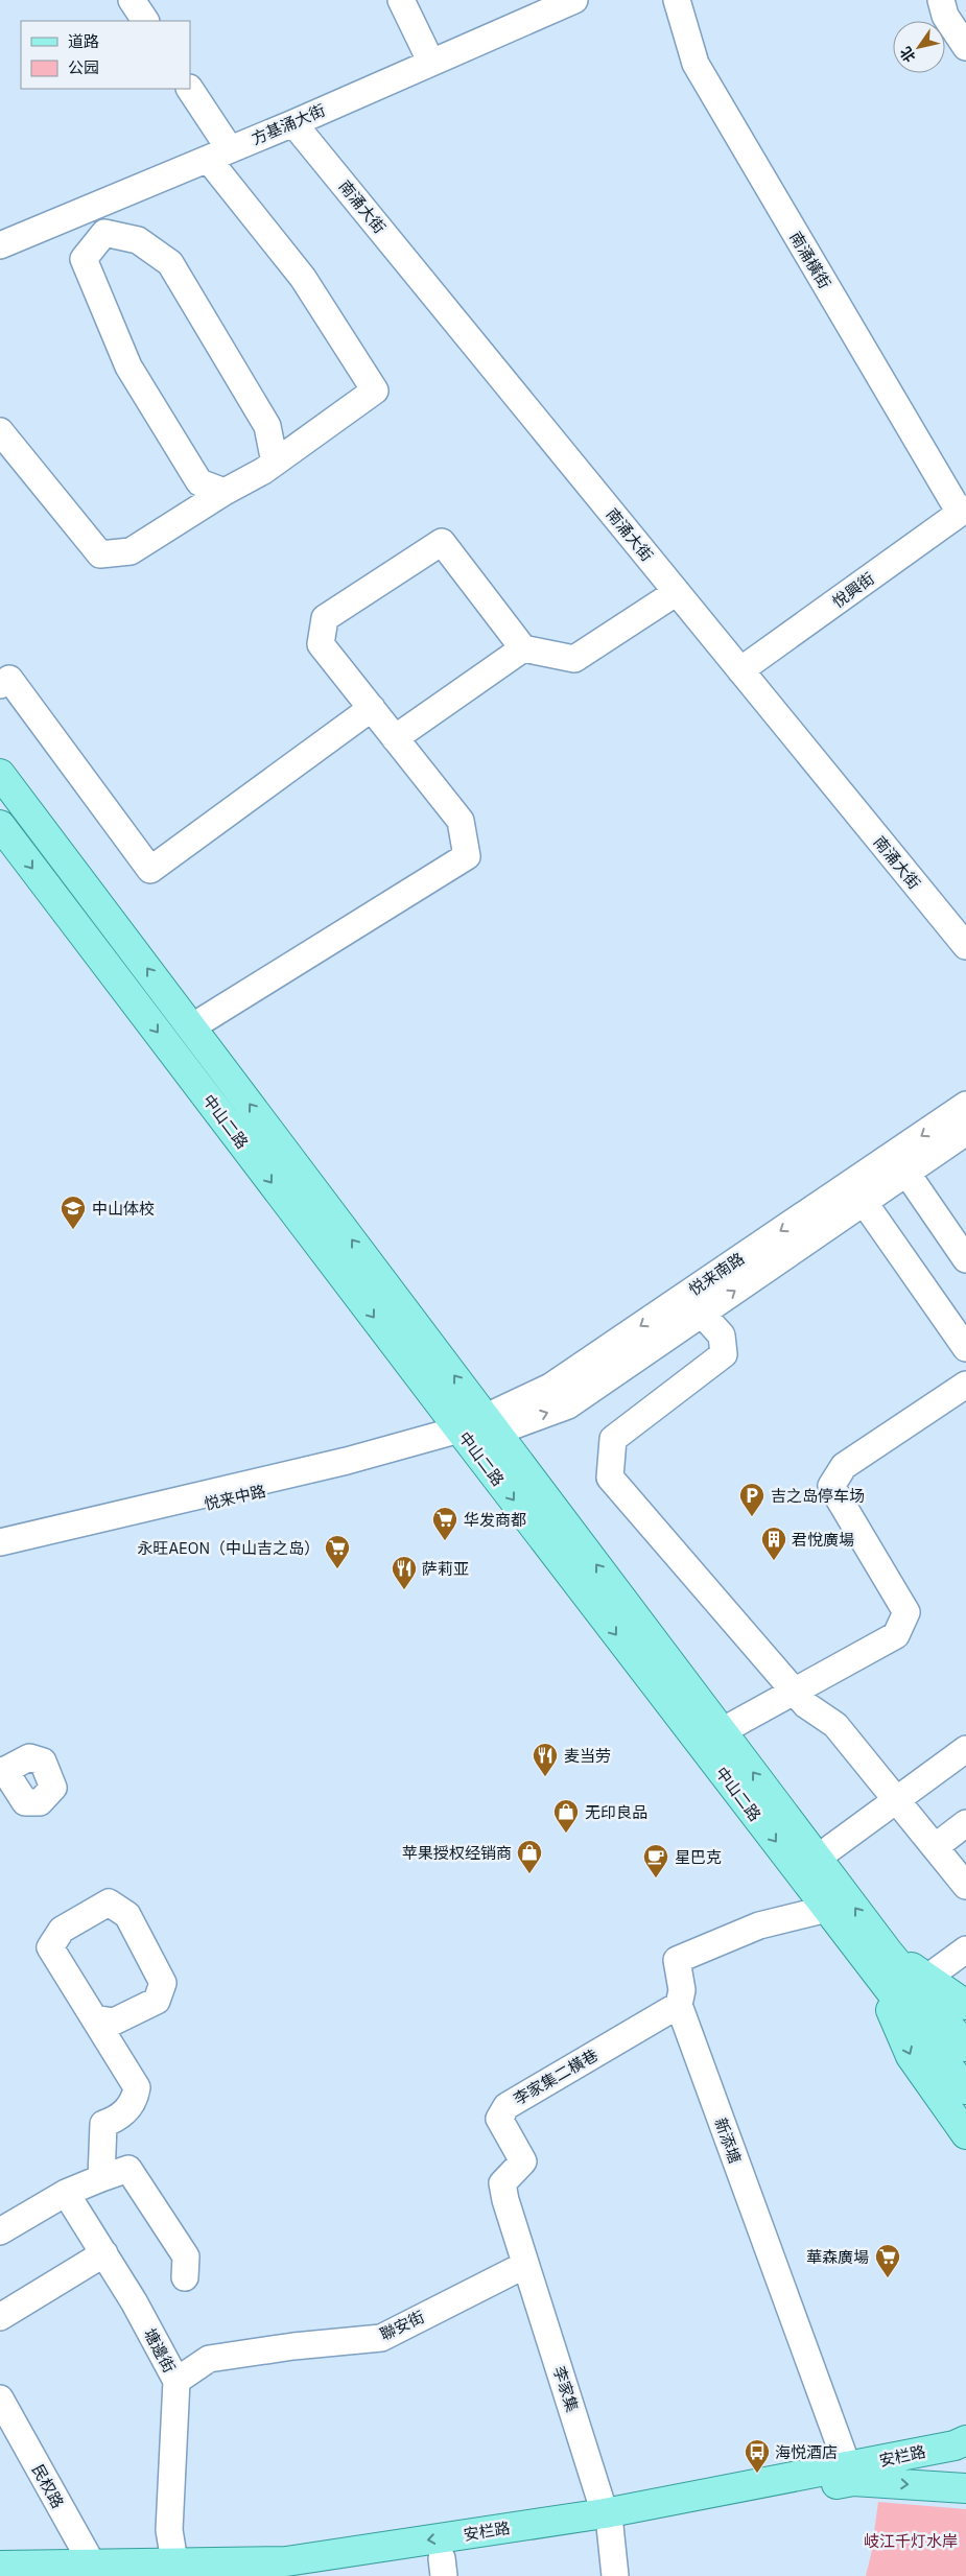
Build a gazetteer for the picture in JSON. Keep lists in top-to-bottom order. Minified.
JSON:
{"streets":{"main road":["中山二路","安栏路"],"street":["方基涌大街","南涌大街","南涌橫街","悅興街","悦来南路","悦来中路","李家集二橫巷","新添塘","聯安街","塘邊街","李家集","民权路"]},"crossings":[["方基涌大街","南涌大街"],["南涌大街","悅興街"],["南涌橫街","悅興街"],["中山二路","悦来南路"],["中山二路","悦来中路"],["中山二路","新添塘"],["悦来南路","悦来中路"],["李家集二橫巷","新添塘"],["李家集二橫巷","聯安街"],["李家集二橫巷","李家集"],["新添塘","安栏路"],["聯安街","塘邊街"],["聯安街","李家集"],["塘邊街","安栏路"],["李家集","安栏路"],["安栏路","民权路"]],"parks":["岐江千灯水岸"],"places":{"school or university":["中山体校"],"parking":["吉之岛停车场"],"supermarket":["华发商都","永旺AEON（中山吉之岛）","華森廣場"],"building":["君悅廣場"],"restaurant":["萨莉亚","麦当劳"],"shop":["无印良品","苹果授权经销商"],"cafe":["星巴克"],"bus stop":["海悦酒店"]},"legend":["道路","公园"],"north":"bottom left"}
